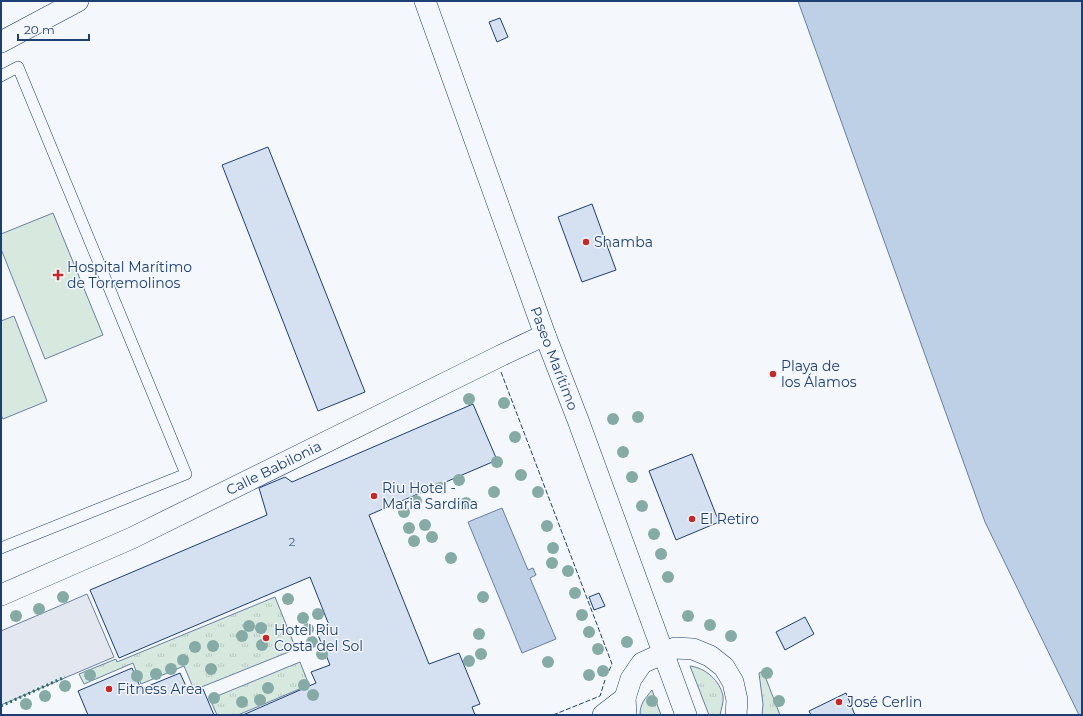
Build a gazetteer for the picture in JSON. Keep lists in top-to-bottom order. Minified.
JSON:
{"streets":{"street":["Paseo Marítimo","Calle Babilonia"]},"crossings":[["Paseo Marítimo","Calle Babilonia"]],"places":{"other":["Shamba","Playa de los Álamos","Riu Hotel - Maria Sardina","El Retiro","Hotel Riu Costa del Sol","Fitness Area","José Cerlin"],"health":["Hospital Marítimo de Torremolinos"]},"house_numbers":["2"],"scale_bar":"20 m"}
